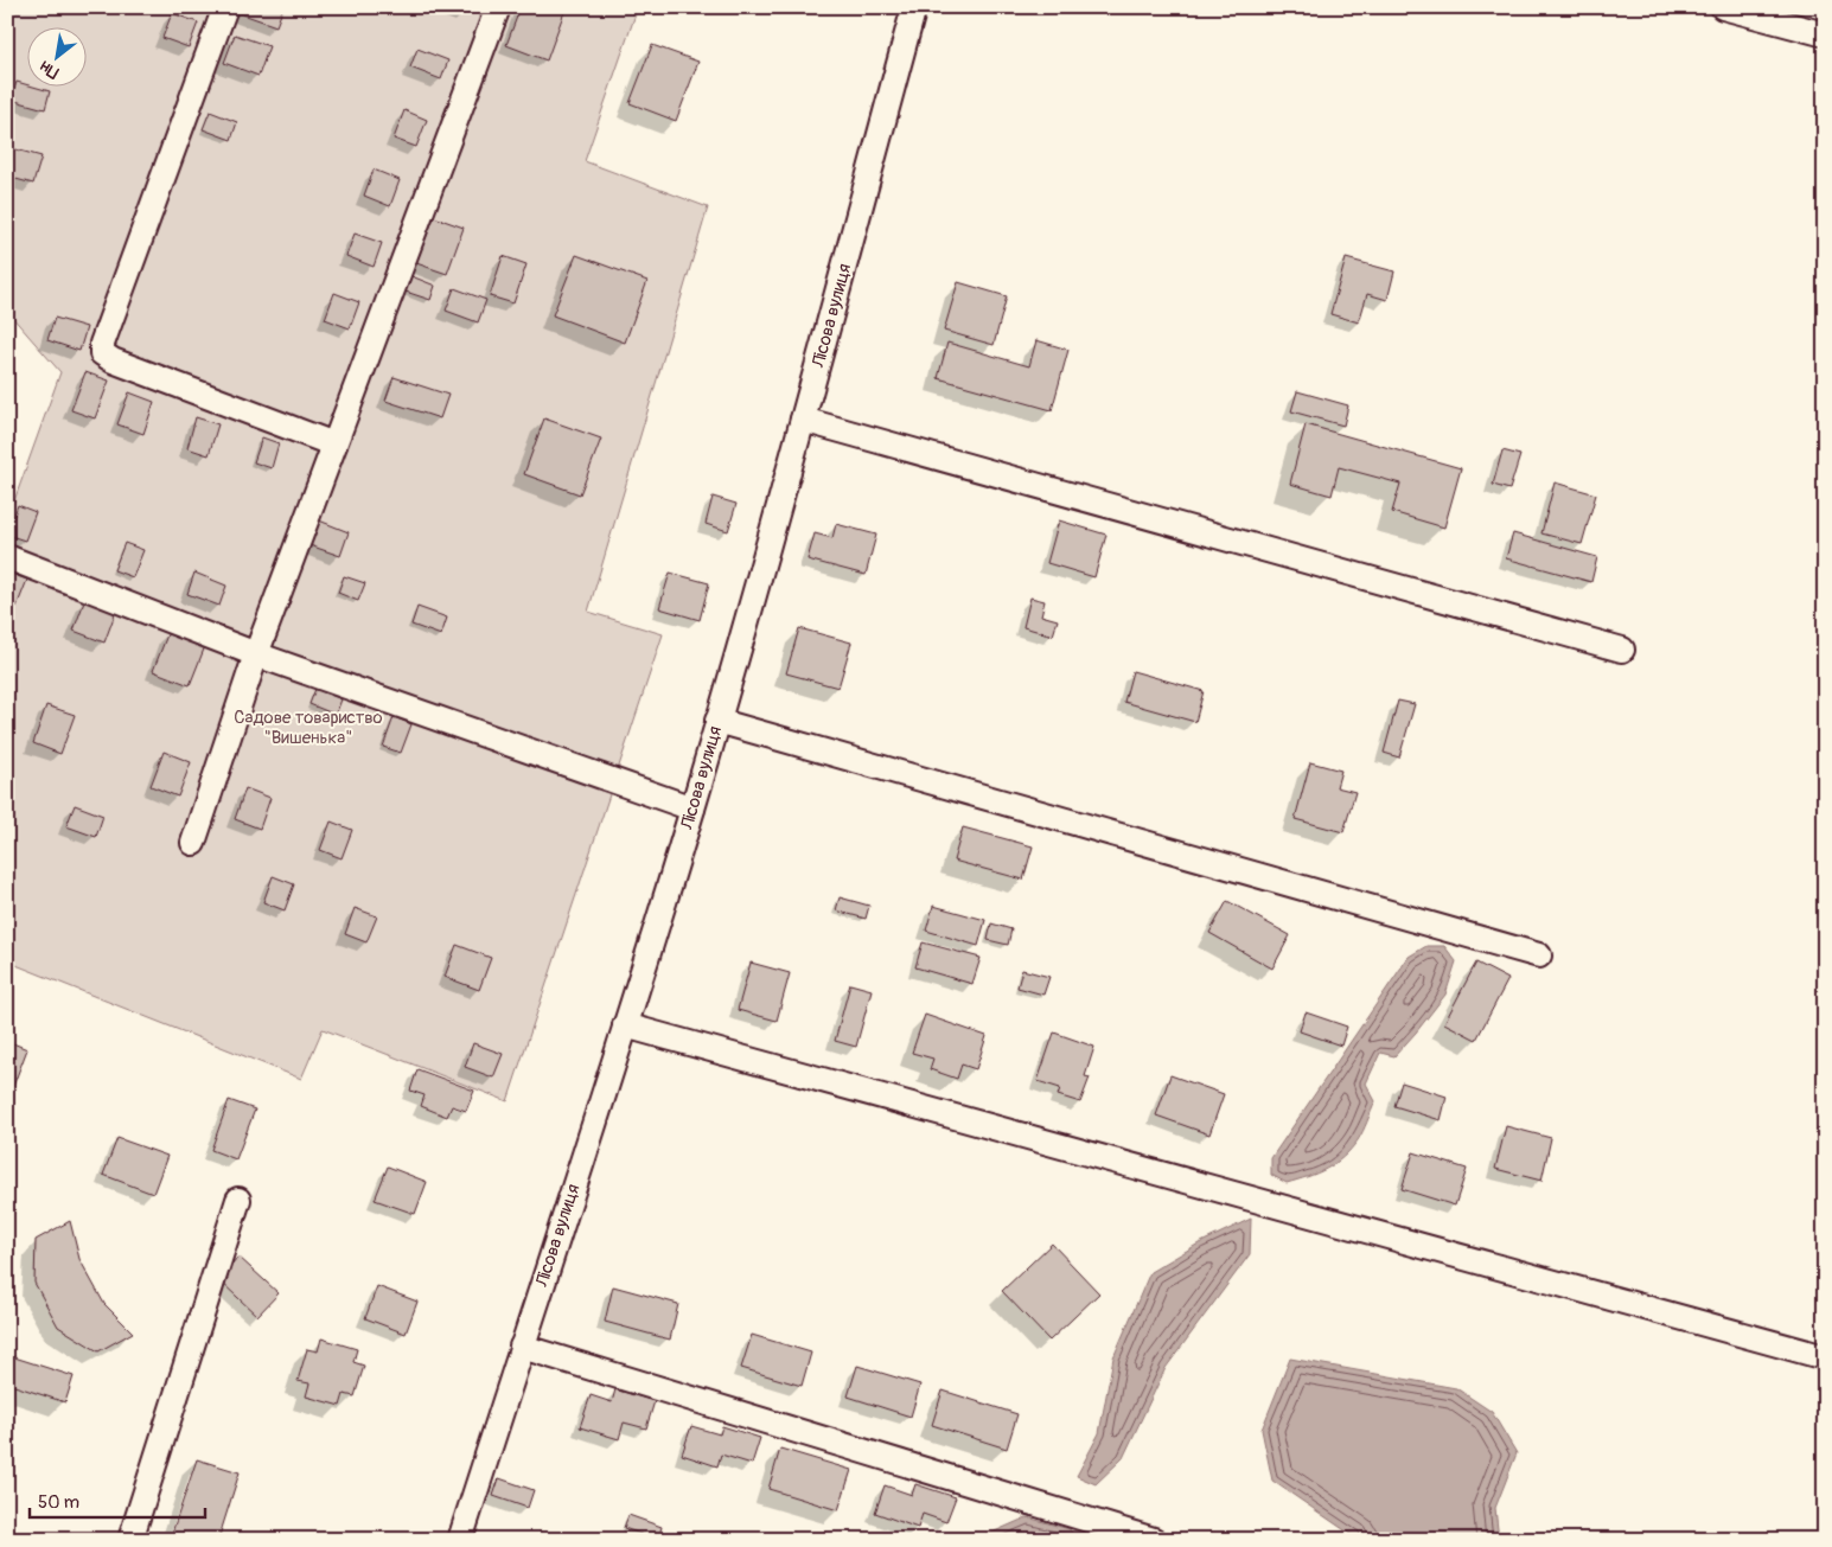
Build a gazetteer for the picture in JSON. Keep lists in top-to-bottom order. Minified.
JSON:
{"streets":{"street":["Лісова вулиця"]},"parks":["Садове товариство \"Вишенька\""],"scale_bar":"50 m","north":"bottom left"}
